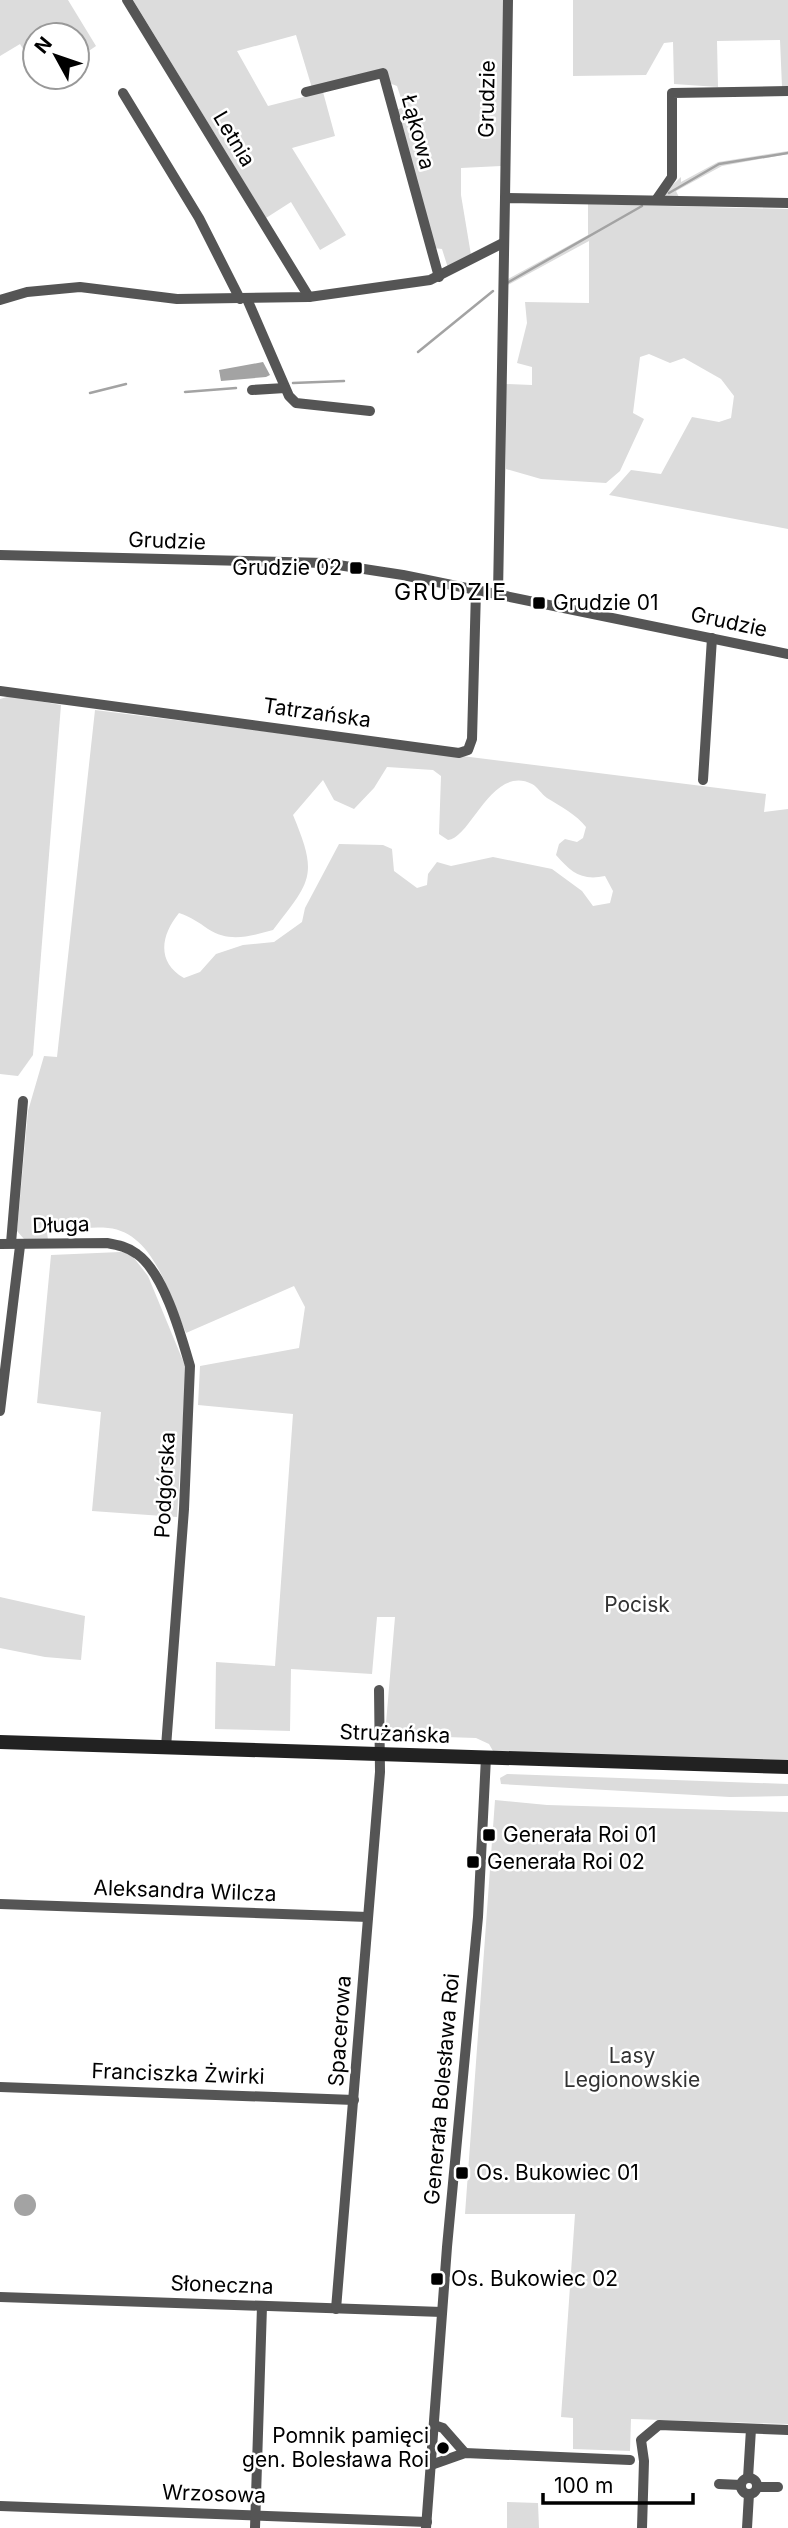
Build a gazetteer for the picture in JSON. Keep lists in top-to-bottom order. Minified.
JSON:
{"streets":{"main road":["Strużańska"],"street":["Grudzie","Łąkowa","Letnia","Tatrzańska","Długa","Podgórska","Aleksandra Wilcza","Spacerowa","Franciszka Żwirki","Generała Bolesława Roi","Słoneczna","Wrzosowa"]},"crossings":[["Grudzie","Tatrzańska"],["Długa","Podgórska"],["Podgórska","Strużańska"],["Strużańska","Spacerowa"],["Strużańska","Generała Bolesława Roi"],["Aleksandra Wilcza","Spacerowa"],["Spacerowa","Franciszka Żwirki"],["Spacerowa","Słoneczna"],["Generała Bolesława Roi","Słoneczna"],["Generała Bolesława Roi","Wrzosowa"]],"districts":["GRUDZIE"],"parks":["Pocisk","Lasy Legionowskie"],"places":{"transit":["Grudzie 02","Grudzie 01","Generała Roi 01","Generała Roi 02","Os. Bukowiec 01","Os. Bukowiec 02"],"other":["Pomnik pamięci gen. Bolesława Roi"]},"scale_bar":"100 m","north":"top left"}
